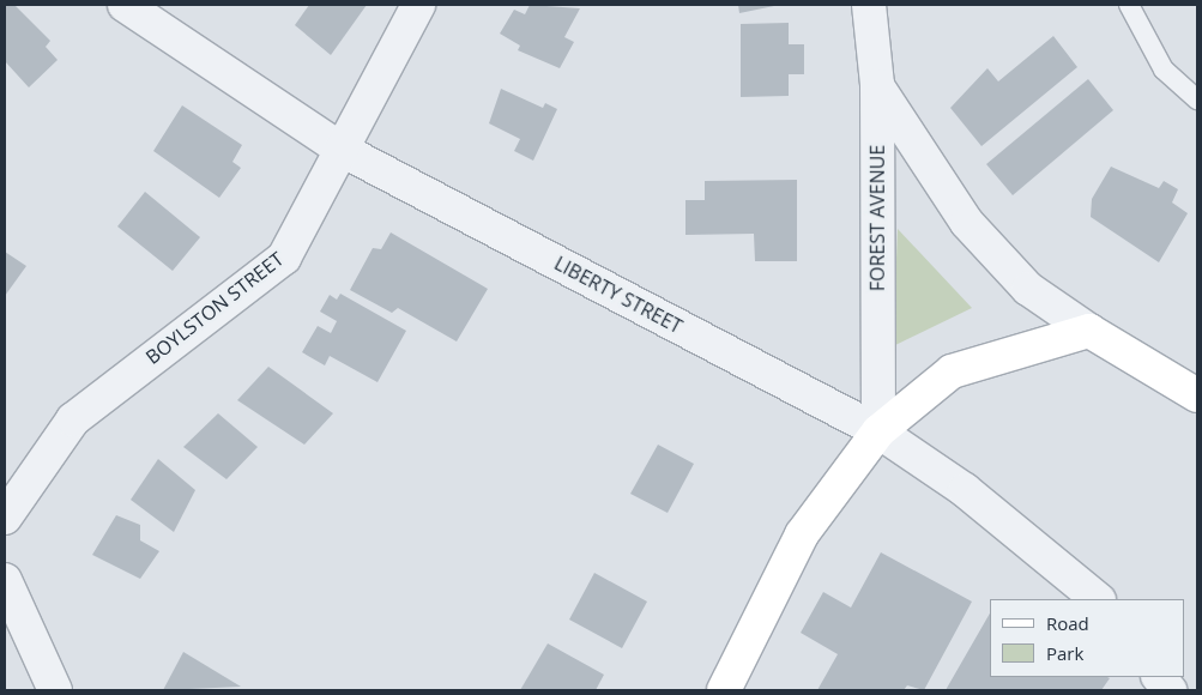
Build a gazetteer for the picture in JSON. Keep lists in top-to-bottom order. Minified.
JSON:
{"streets":{"street":["FOREST AVENUE","LIBERTY STREET","BOYLSTON STREET"]},"crossings":[["FOREST AVENUE","LIBERTY STREET"],["LIBERTY STREET","BOYLSTON STREET"]],"legend":["Road","Park"]}
